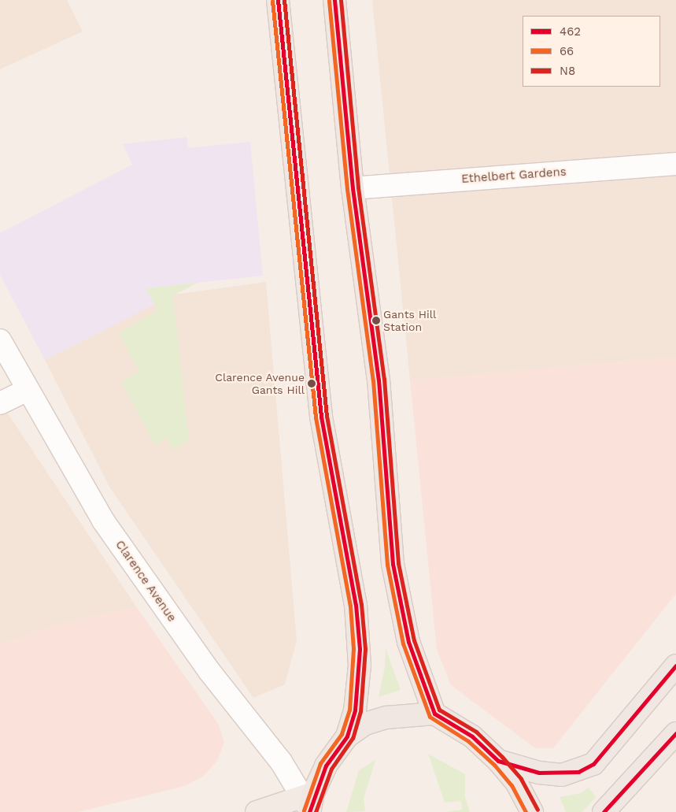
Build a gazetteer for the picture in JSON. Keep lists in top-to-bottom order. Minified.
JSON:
{"streets":{"street":["Ethelbert Gardens","Clarence Avenue"]},"places":["Gants Hill Station","Clarence Avenue Gants Hill"],"lines":["transit line 462","transit line N8","transit line 66"],"legend":["462","66","N8"]}
